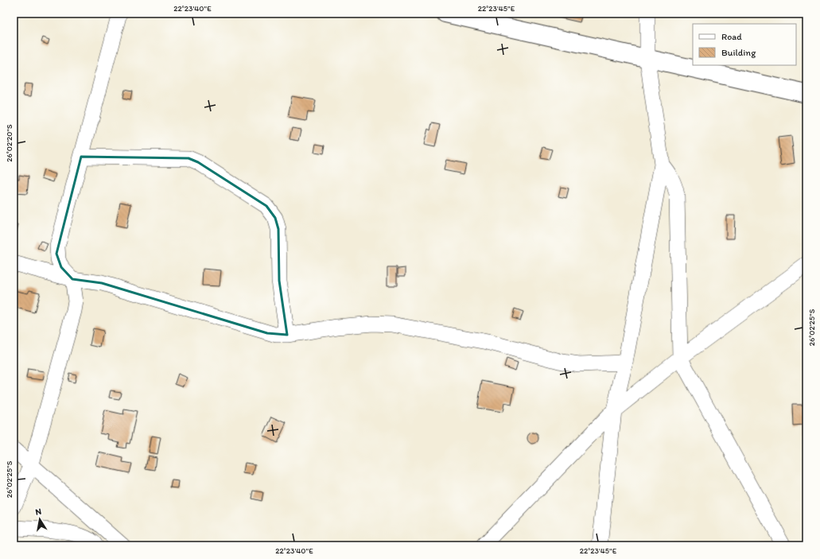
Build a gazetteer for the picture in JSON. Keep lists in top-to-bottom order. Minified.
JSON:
{"legend":["Road","Building"],"north":"top","coordinates":["22°23'40\"E","22°23'45\"E","26°02'20\"S","26°02'25\"S"]}
